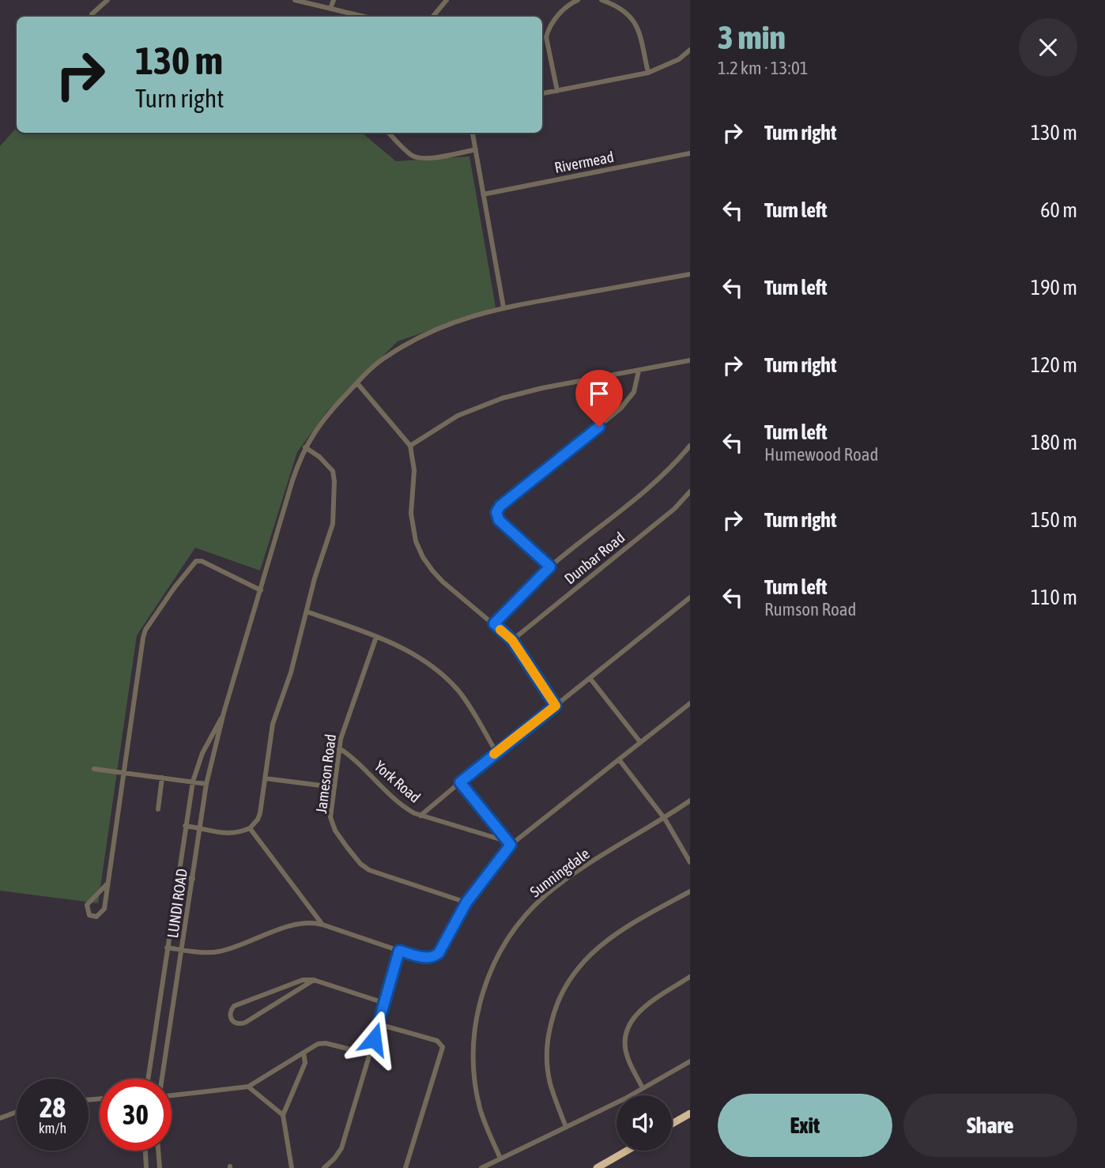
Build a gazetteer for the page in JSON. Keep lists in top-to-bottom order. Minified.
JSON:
{"streets":{"street":["Rivermead","Dunbar Road","Jameson Road","York Road","Sunningdale","LUNDI ROAD"]},"crossings":[["Jameson Road","York Road"]],"page":{"heading":["3 min","1.2 km · 13:01"],"turn":["130 m","Turn right"],"list":[{"name":"Turn right","value":"130 m"},{"name":"Turn left","value":"60 m"},{"name":"Turn left","value":"190 m"},{"name":"Turn right","value":"120 m"},{"name":"Turn left","note":"Humewood Road","value":"180 m"},{"name":"Turn right","value":"150 m"},{"name":"Turn left","note":"Rumson Road","value":"110 m"}],"speed":"28 km/h","limit":"30","buttons":["Exit","Share"]}}
